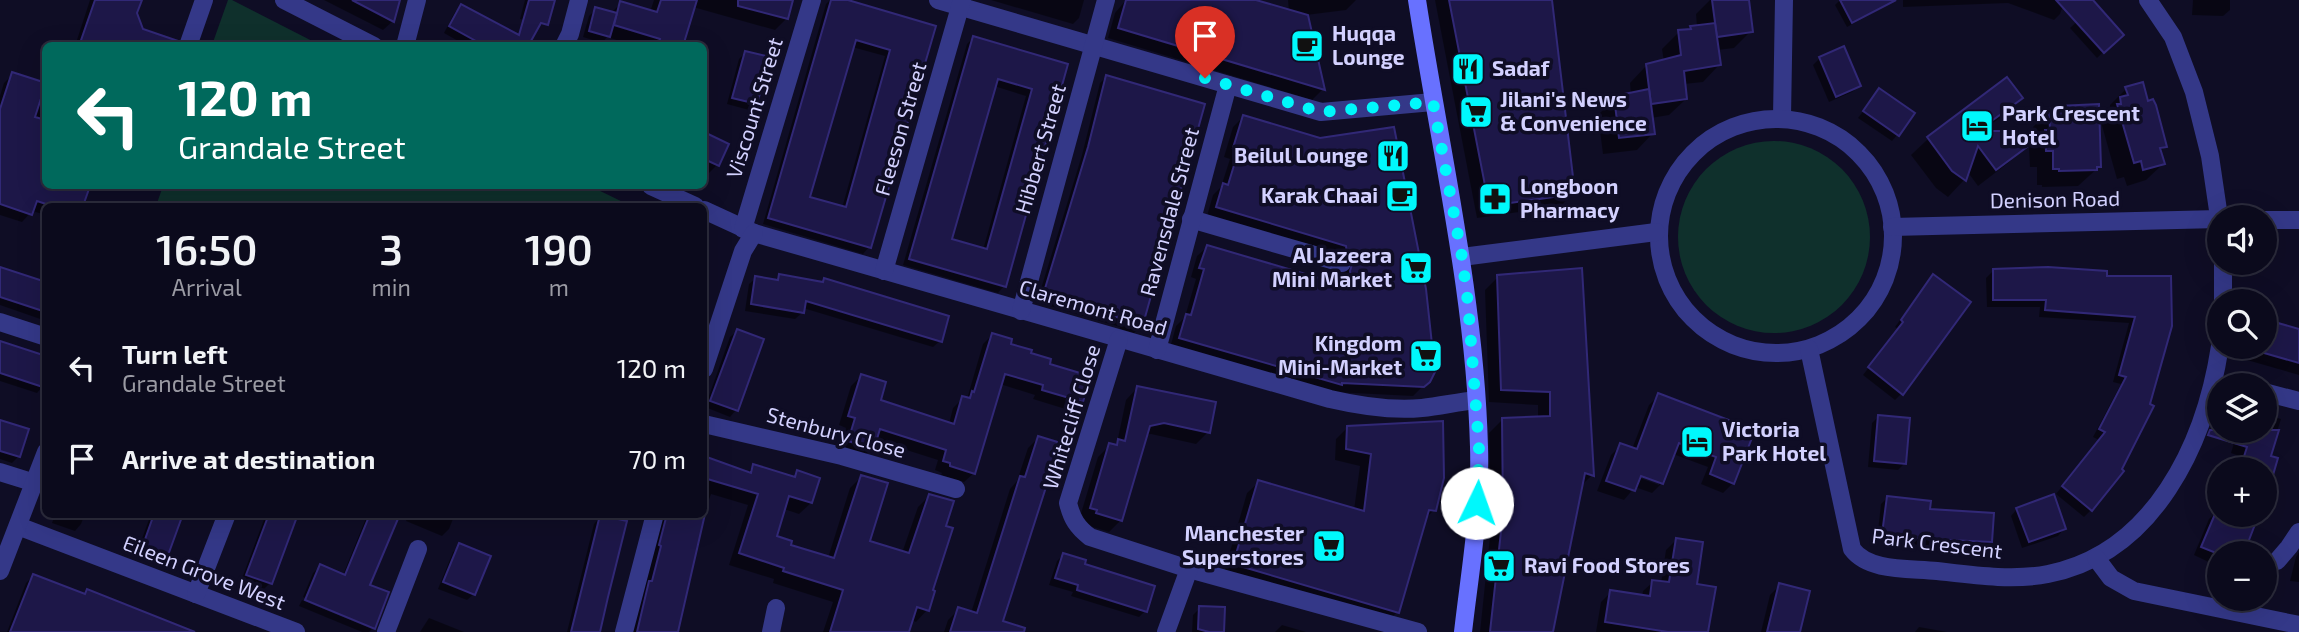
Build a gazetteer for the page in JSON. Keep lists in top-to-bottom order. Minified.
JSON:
{"streets":{"street":["Viscount Street","Fleeson Street","Hibbert Street","Denison Road","Ravensdale Street","Claremont Road","Whitecliff Close","Stenbury Close","Park Crescent","Eileen Grove West"]},"crossings":[["Viscount Street","Claremont Road"],["Fleeson Street","Claremont Road"],["Hibbert Street","Claremont Road"],["Denison Road","Park Crescent"],["Ravensdale Street","Claremont Road"],["Claremont Road","Whitecliff Close"]],"places":{"cafe":["Huqqa Lounge","Karak Chaai"],"restaurant":["Sadaf","Beilul Lounge"],"supermarket":["Jilani's News & Convenience","Al Jazeera Mini Market","Kingdom Mini-Market","Manchester Superstores","Ravi Food Stores"],"hotel":["Park Crescent Hotel","Victoria Park Hotel"],"pharmacy":["Longboon Pharmacy"]},"page":{"turn":["120 m","Grandale Street"],"eta":["16:50","Arrival","3","min","190","m"],"map_buttons":["+","−"],"list":[{"name":"Turn left","note":"Grandale Street","value":"120 m"},{"name":"Arrive at destination","value":"70 m"}]}}
